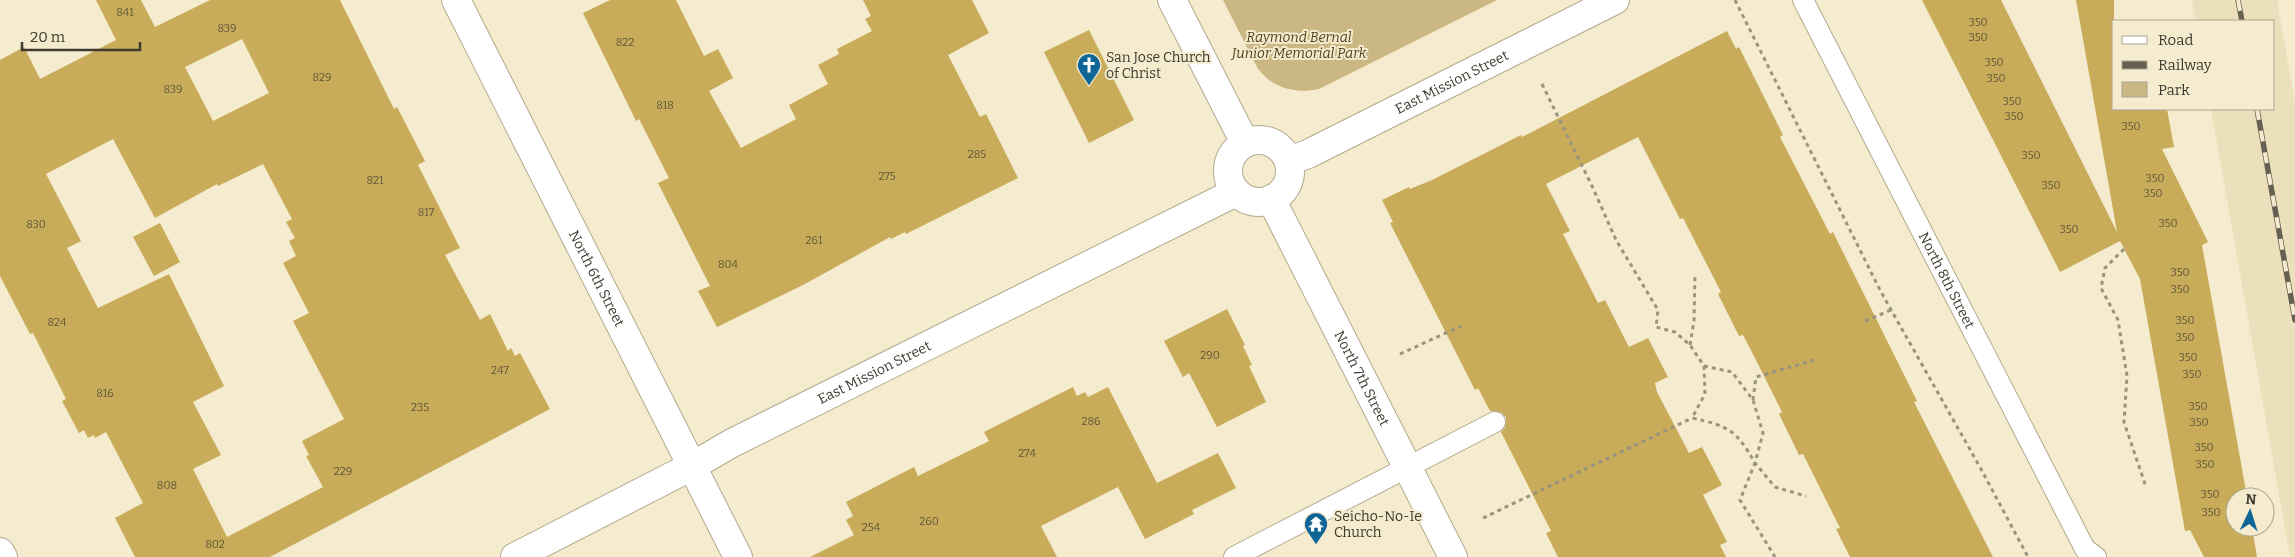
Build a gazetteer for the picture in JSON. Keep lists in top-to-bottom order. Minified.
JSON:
{"streets":{"street":["East Mission Street","North 6th Street","North 7th Street"],"lane":["North 8th Street"]},"crossings":[["East Mission Street","North 6th Street"],["East Mission Street","North 7th Street"]],"parks":["Raymond Bernal Junior Memorial Park"],"places":{"church":["San Jose Church of Christ"],"temple":["Seicho-No-Ie Church"]},"house_numbers":["841","350","839","350","822","350","829","350","839","350","818","350","350","285","350","275","350","821","350","350","817","350","830","350","261","804","350","350","350","824","350","290","350","247","350","816","350","235","286","350","350","274","350","229","808","350","350","260","254","802"],"legend":["Road","Railway","Park"],"scale_bar":"20 m","north":"top"}
